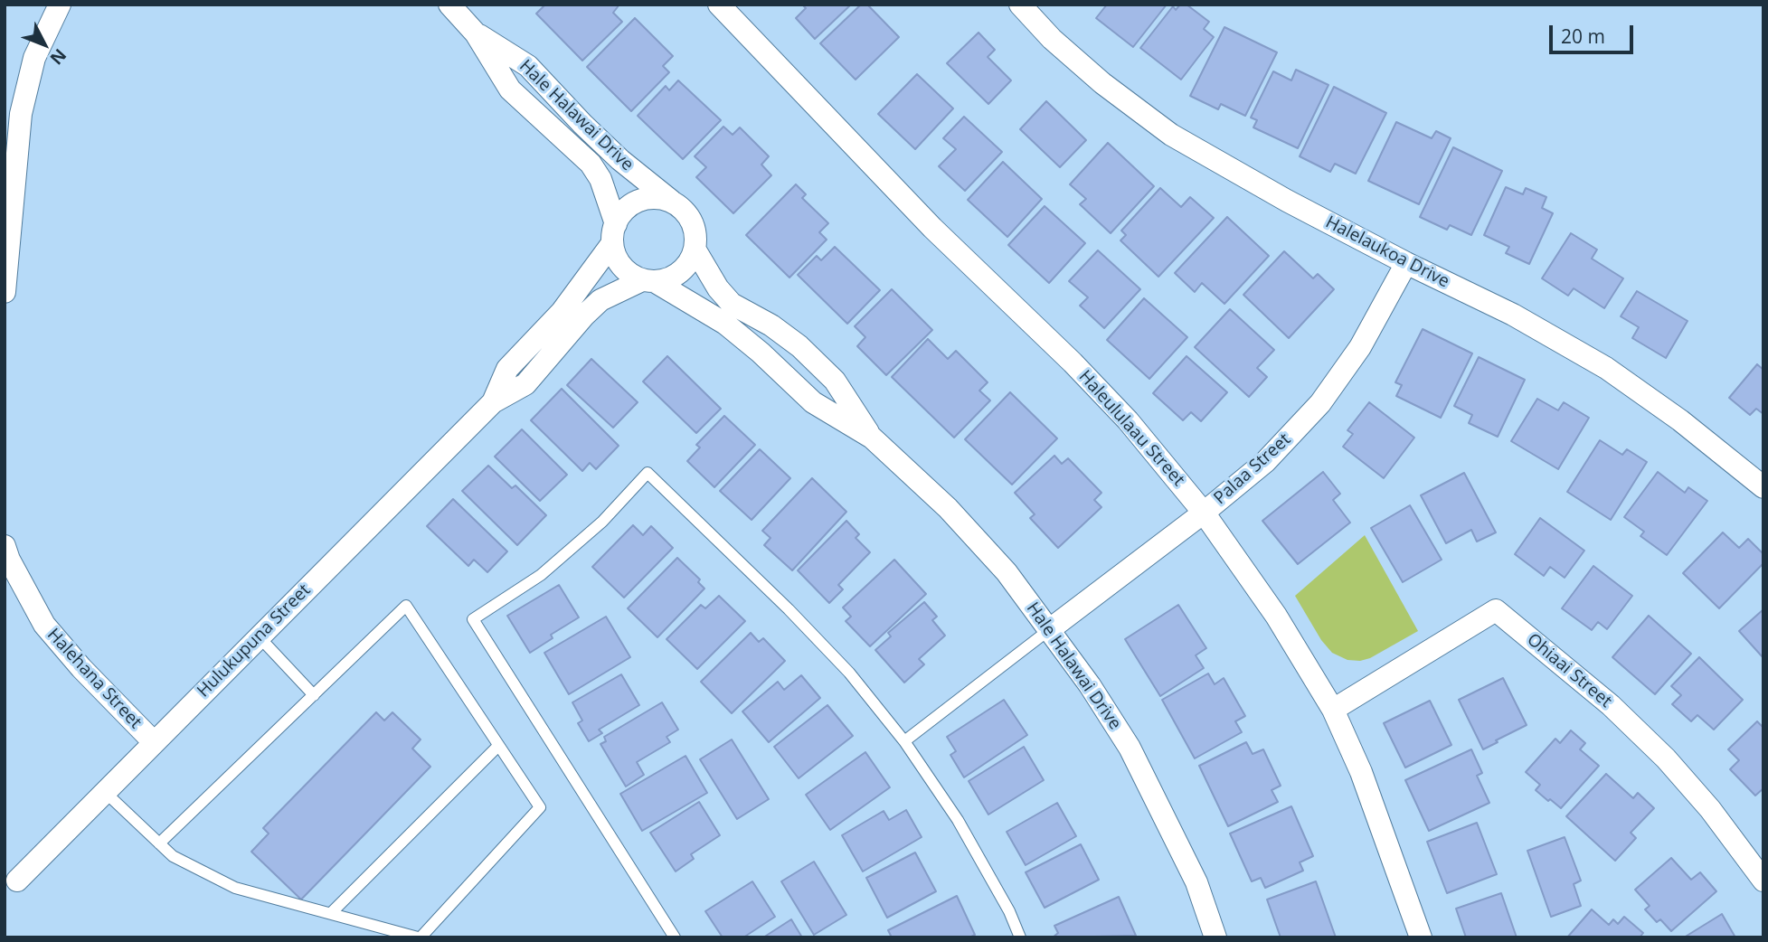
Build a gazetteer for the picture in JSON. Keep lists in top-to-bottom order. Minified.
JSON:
{"streets":{"street":["Hale Halawai Drive","Halelaukoa Drive","Haleululaau Street","Palaa Street","Hulukupuna Street","Ohiaai Street","Halehana Street"]},"crossings":[["Hale Halawai Drive","Palaa Street"],["Hale Halawai Drive","Hulukupuna Street"],["Halelaukoa Drive","Palaa Street"],["Haleululaau Street","Palaa Street"],["Haleululaau Street","Ohiaai Street"],["Hulukupuna Street","Halehana Street"]],"scale_bar":"20 m","north":"bottom right"}
